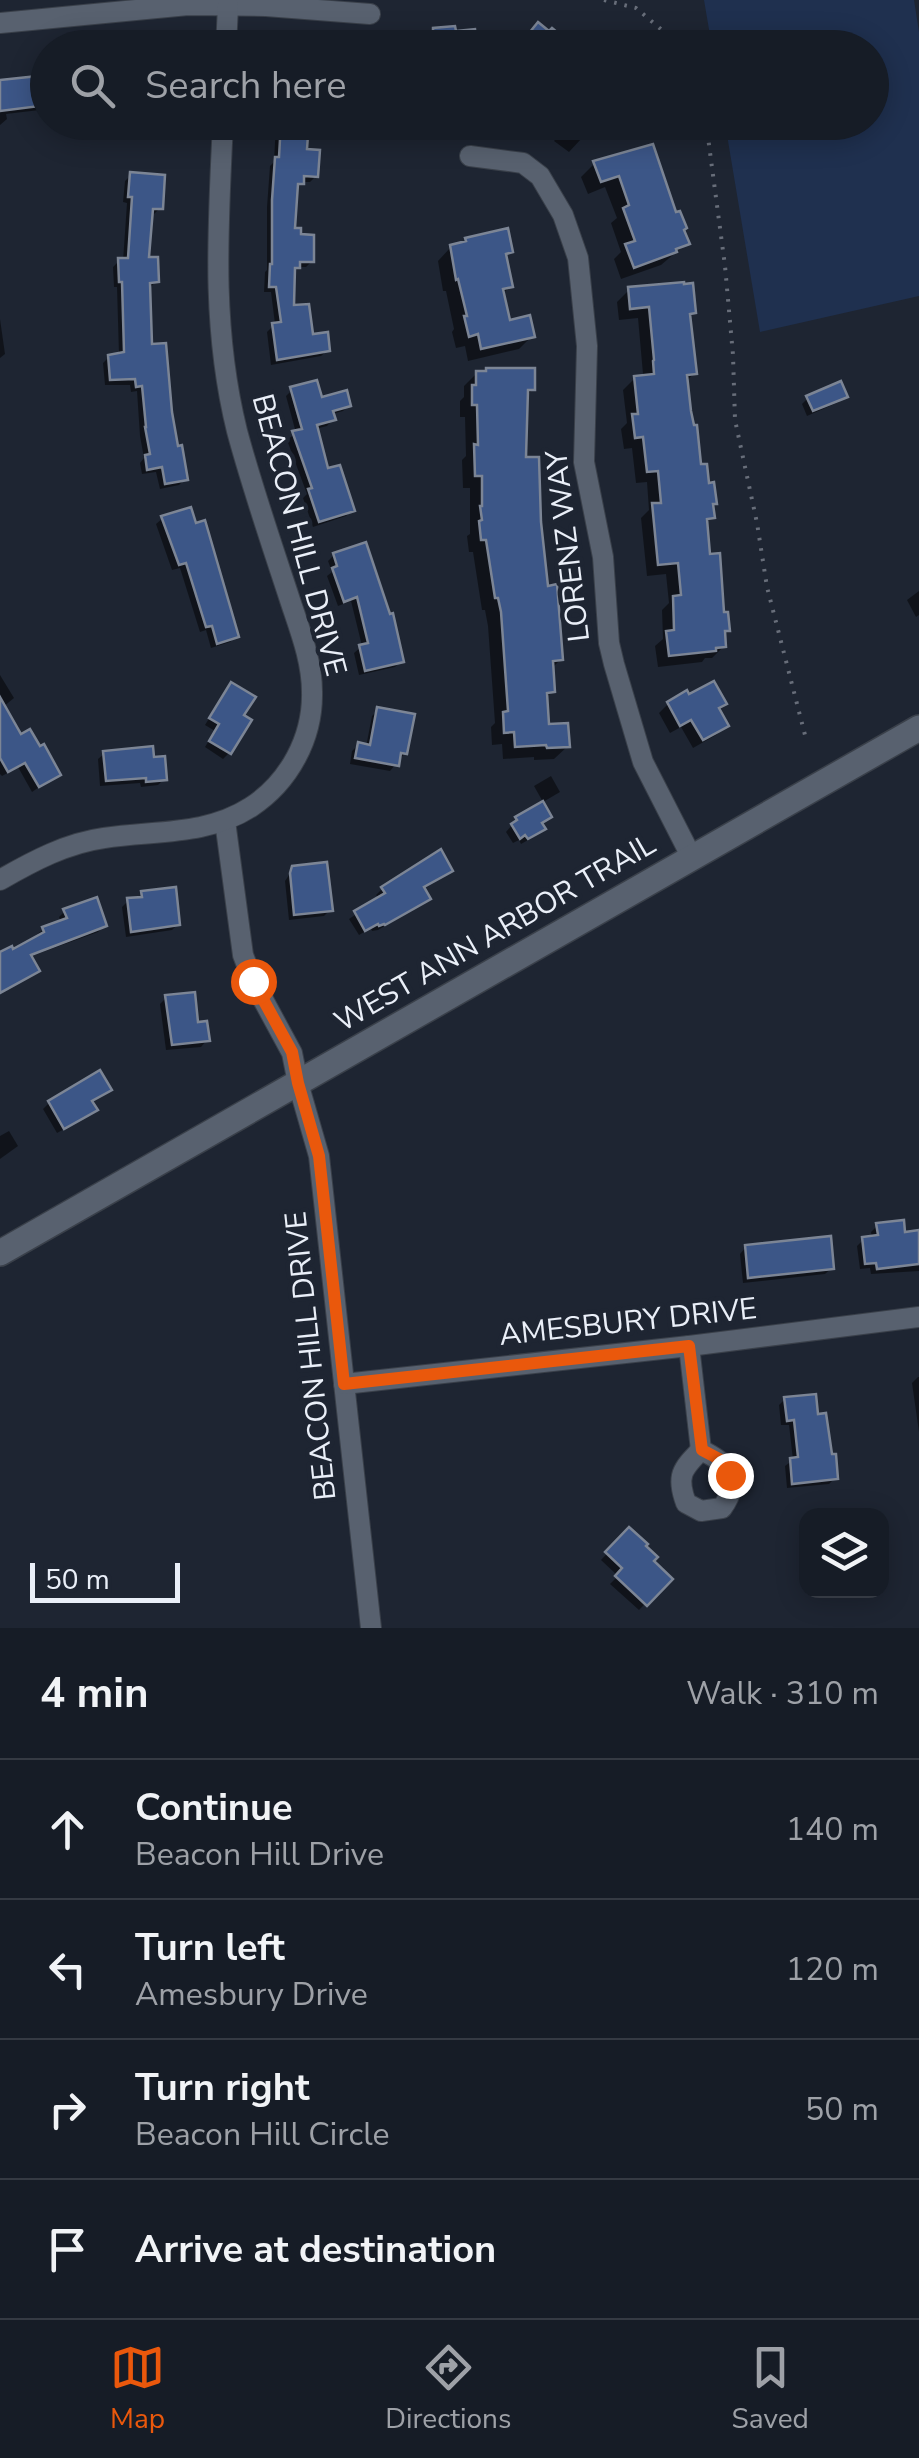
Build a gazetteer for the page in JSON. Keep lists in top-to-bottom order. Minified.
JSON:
{"streets":{"street":["BEACON HILL DRIVE","LORENZ WAY","WEST ANN ARBOR TRAIL","AMESBURY DRIVE"]},"crossings":[["BEACON HILL DRIVE","WEST ANN ARBOR TRAIL"],["BEACON HILL DRIVE","AMESBURY DRIVE"],["LORENZ WAY","WEST ANN ARBOR TRAIL"]],"scale_bar":"50 m","page":{"search":"Search here","scale":"50 m","heading":["4 min","Walk · 310 m"],"list":[["Continue","Beacon Hill Drive","140 m"],["Turn left","Amesbury Drive","120 m"],["Turn right","Beacon Hill Circle","50 m"],"Arrive at destination"],"nav":["Map","Directions","Saved"]}}
